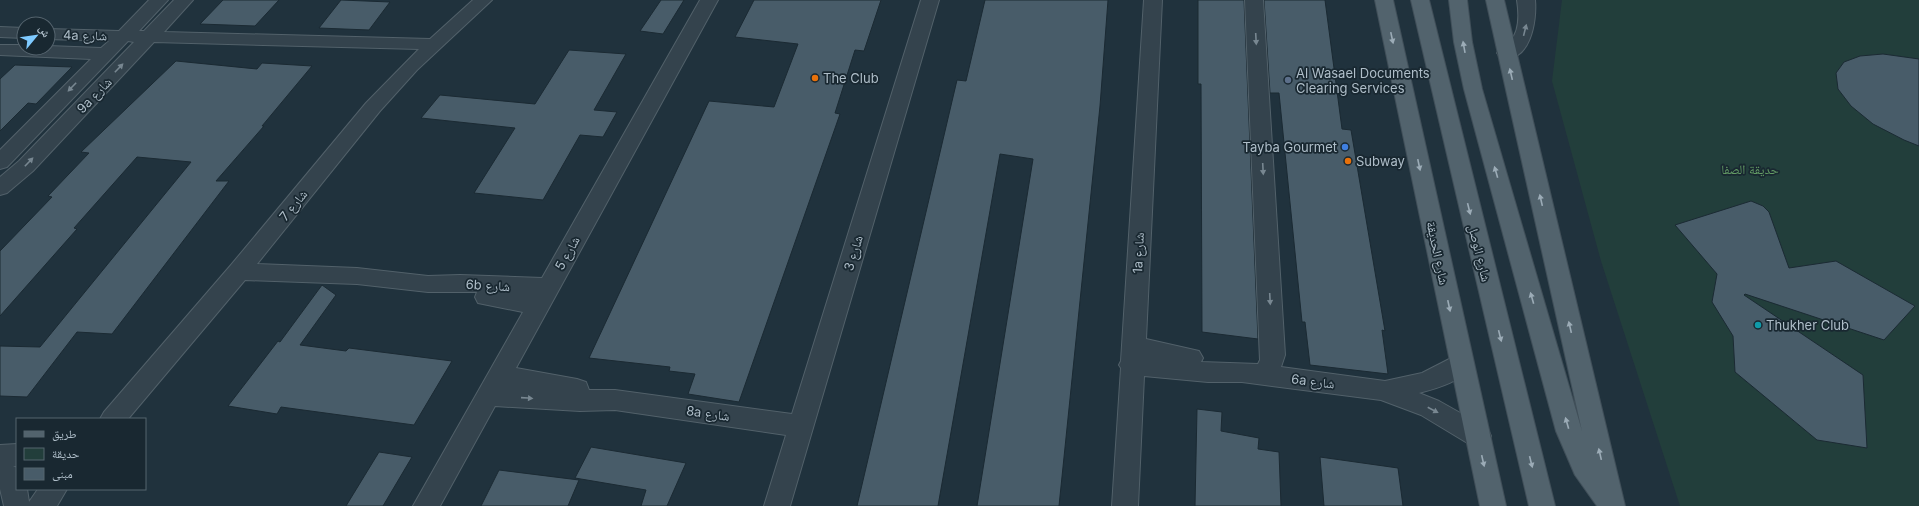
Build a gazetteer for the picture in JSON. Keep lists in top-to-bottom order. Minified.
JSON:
{"streets":{"main road":["شارع الحديقة","شارع الوصل"],"street":["4a شارع","9a شارع","شارع 7","شارع 5","شارع 3","1a شارع","6b شارع","6a شارع","8a شارع"]},"crossings":[["4a شارع","9a شارع"],["4a شارع","شارع 7"],["شارع 7","6b شارع"],["شارع 5","6b شارع"],["شارع 5","8a شارع"],["شارع 3","8a شارع"],["1a شارع","6a شارع"],["شارع الحديقة","6a شارع"]],"parks":["حديقة الصفا"],"places":["The Club","Al Wasael Documents Clearing Services","Tayba Gourmet","Subway","Thukher Club"],"legend":["طريق","حديقة","مبنى"],"north":"top right"}
